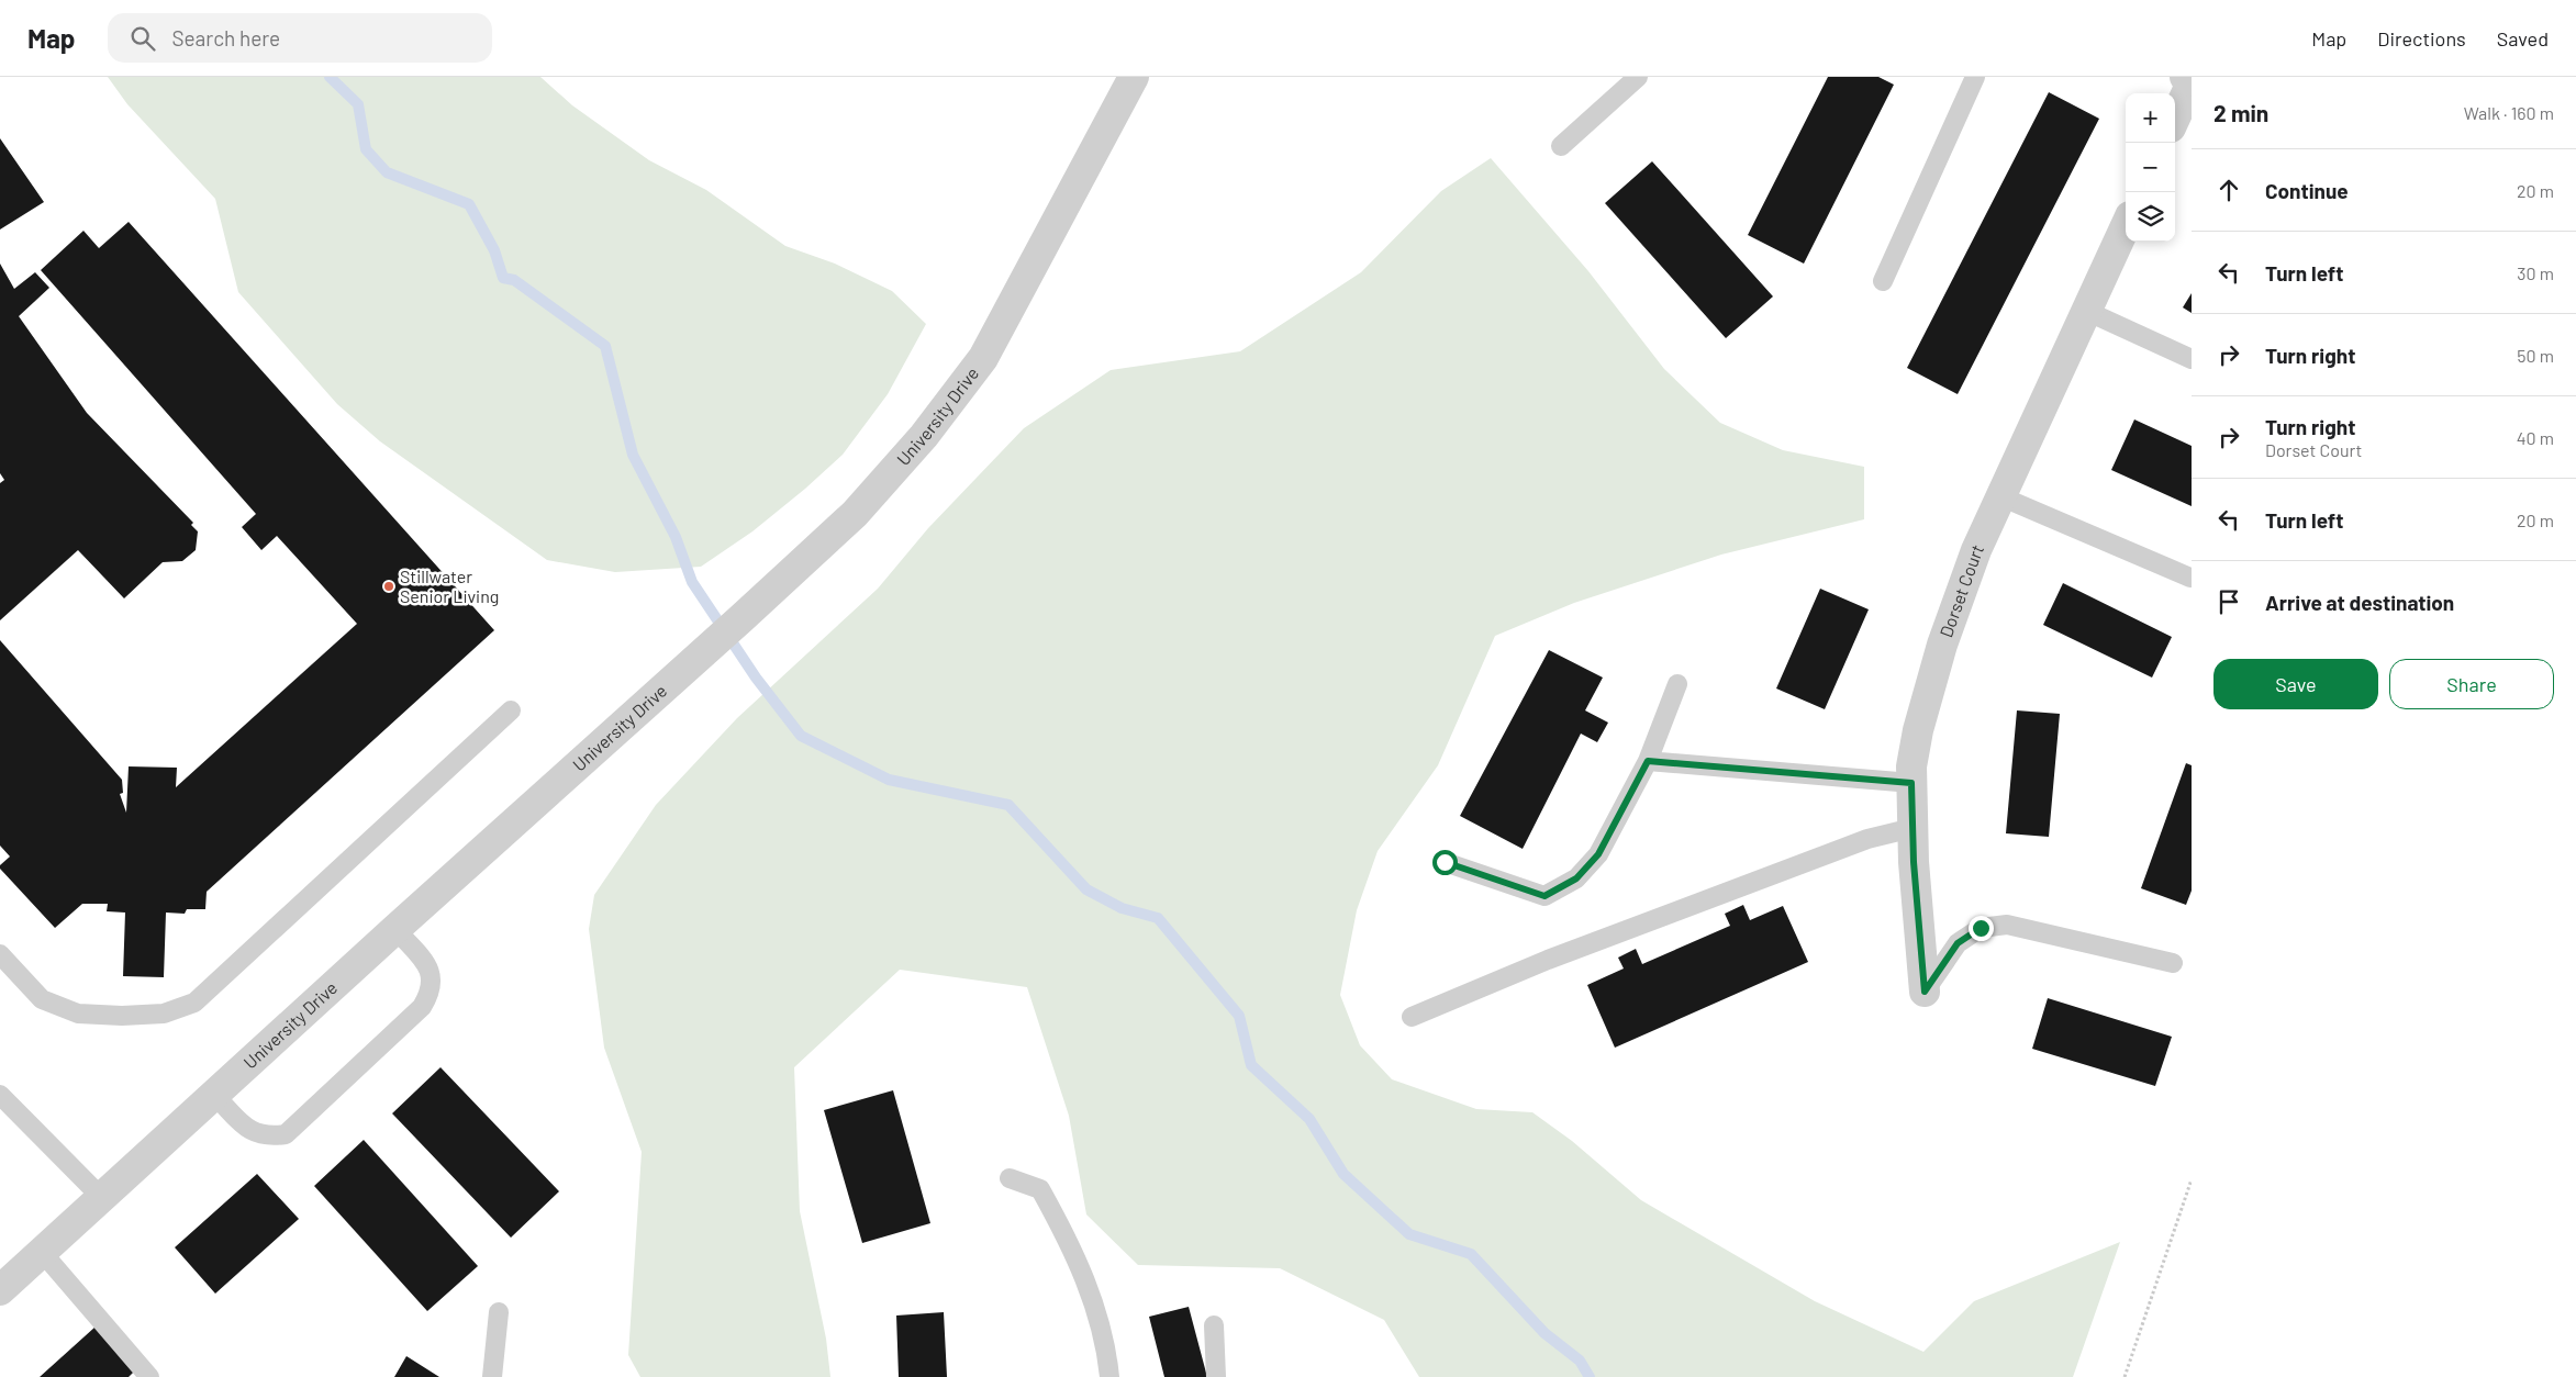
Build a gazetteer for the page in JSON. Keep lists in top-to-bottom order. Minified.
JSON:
{"streets":{"street":["University Drive","Dorset Court"]},"places":["Stillwater Senior Living"],"page":{"header":"Map","search":"Search here","nav":["Map","Directions","Saved"],"heading":["2 min","Walk · 160 m"],"map_buttons":["+","−"],"list":[["Continue","20 m"],["Turn left","30 m"],["Turn right","50 m"],["Turn right","Dorset Court","40 m"],["Turn left","20 m"],"Arrive at destination"],"buttons":["Save","Share"]}}
